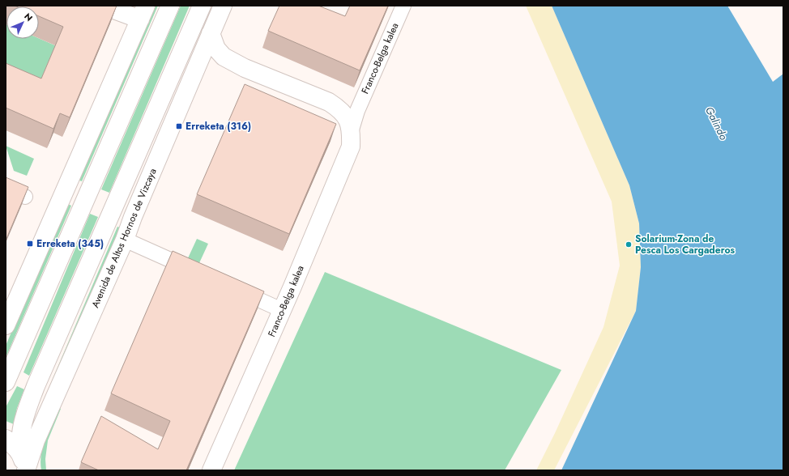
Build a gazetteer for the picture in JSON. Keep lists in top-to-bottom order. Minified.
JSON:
{"streets":{"street":["Franco-Belga kalea","Avenida de Altos Hornos de Vizcaya"]},"crossings":[["Franco-Belga kalea","Avenida de Altos Hornos de Vizcaya"]],"water":["Galindo"],"places":{"transit":["Erreketa (316)","Erreketa (345)"],"other":["Solarium-Zona de Pesca Los Cargaderos"]},"north":"top right"}
